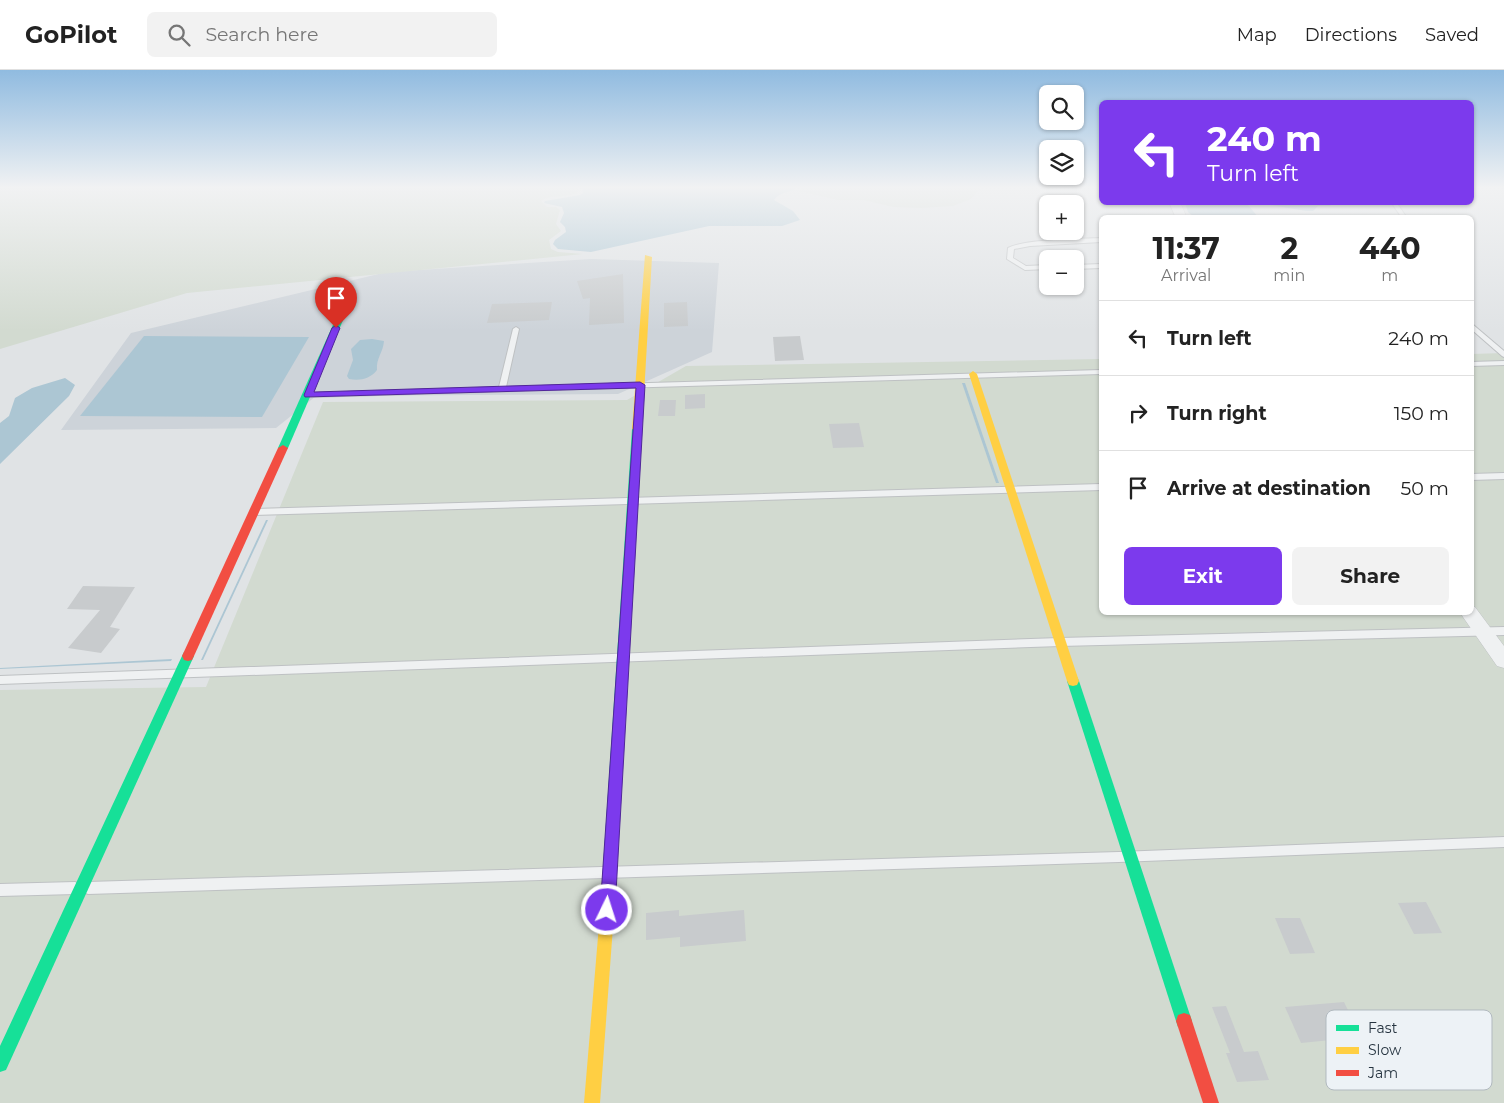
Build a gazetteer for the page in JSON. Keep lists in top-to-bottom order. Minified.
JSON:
{"legend":["Fast","Slow","Jam"],"page":{"header":"GoPilot","search":"Search here","nav":["Map","Directions","Saved"],"map_buttons":["+","−"],"turn":["240 m","Turn left"],"eta":["11:37","Arrival","2","min","440","m"],"list":[{"name":"Turn left","value":"240 m"},{"name":"Turn right","value":"150 m"},{"name":"Arrive at destination","value":"50 m"}],"buttons":["Exit","Share"]}}
